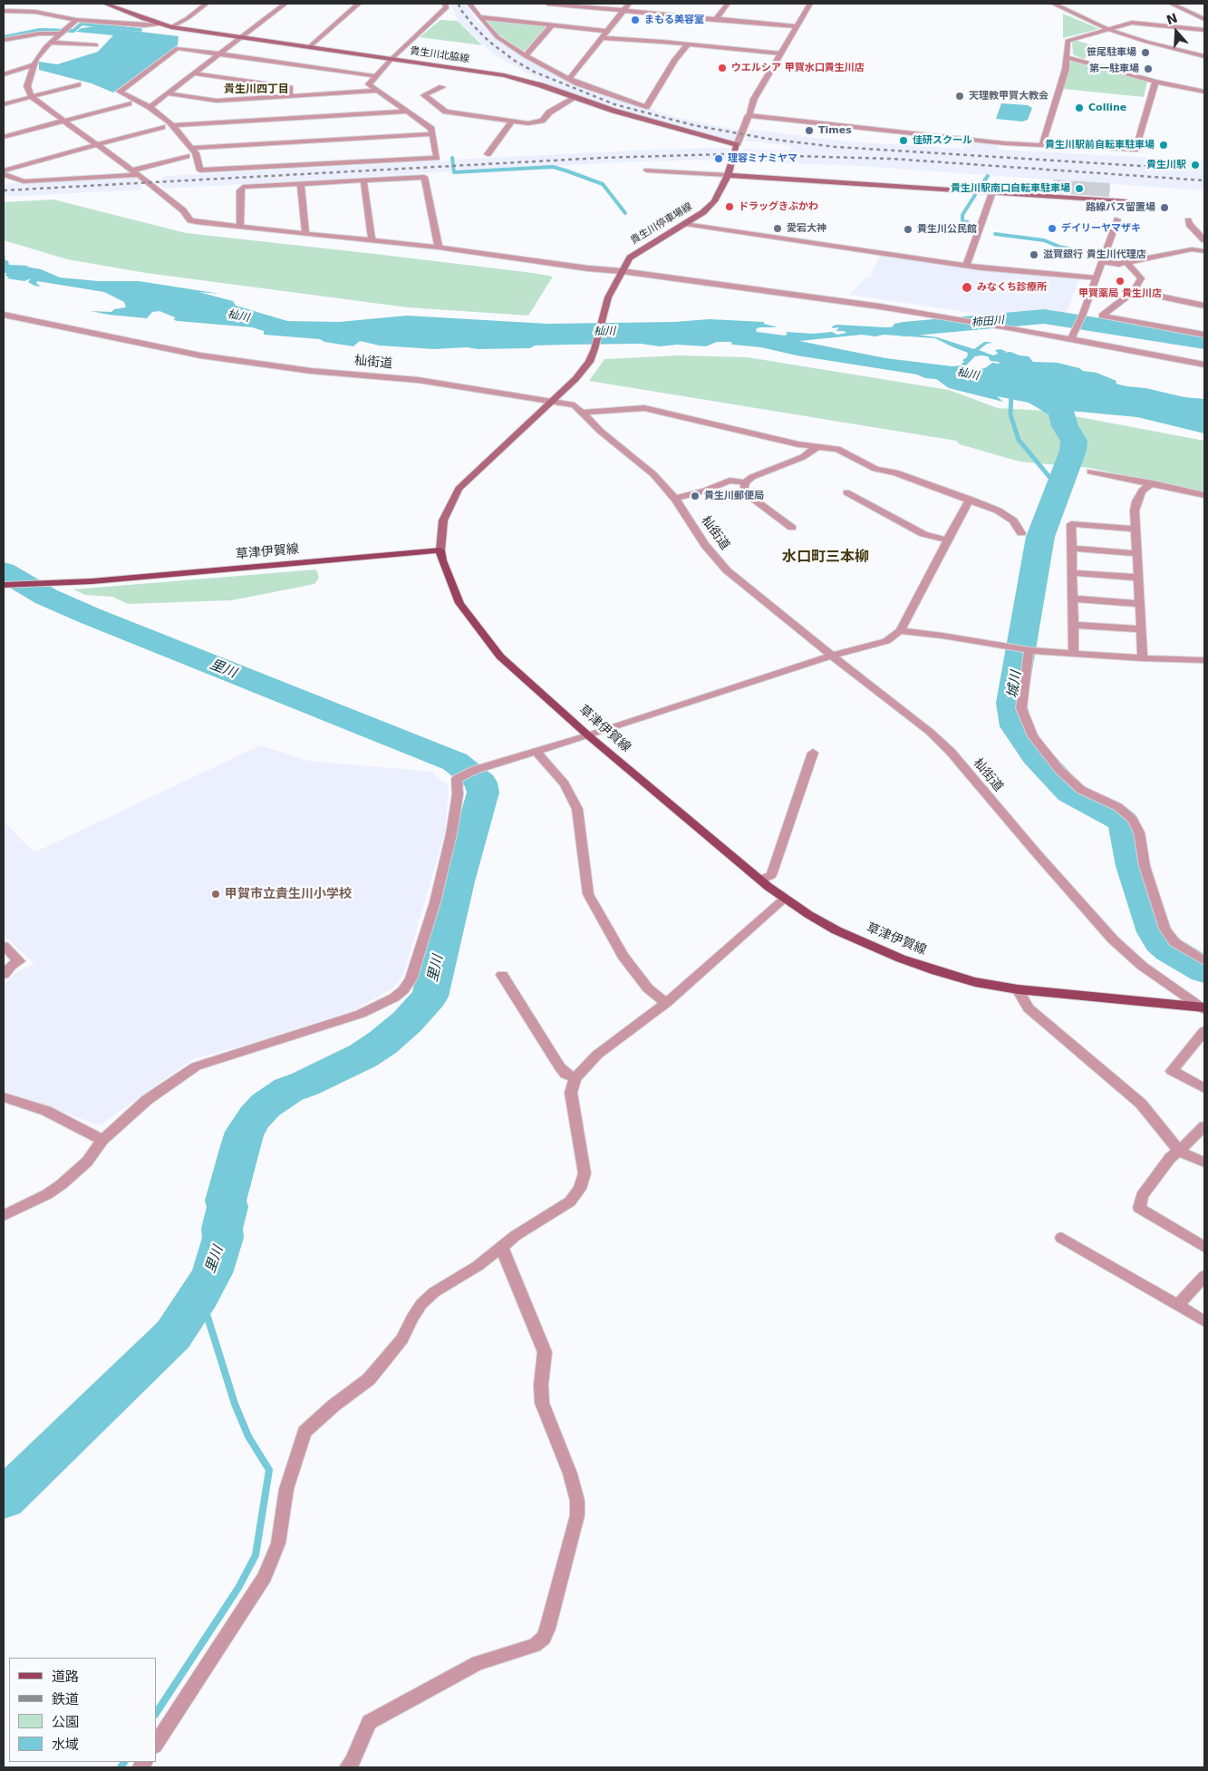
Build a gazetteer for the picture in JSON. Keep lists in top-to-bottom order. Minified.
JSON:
{"streets":{"main road":["貴生川北脇線","貴生川停車場線","草津伊賀線"],"street":["杣街道"]},"crossings":[["貴生川停車場線","杣街道"],["貴生川停車場線","草津伊賀線"],["杣街道","草津伊賀線"]],"districts":["貴生川四丁目","水口町三本柳"],"water":["杣川","柿田川","里川","城川"],"places":["まもる美容室","笹尾駐車場","ウエルシア 甲賀水口貴生川店","第一駐車場","天理教甲賀大教会","Colline","Times","佳研スクール","貴生川駅前自転車駐車場","理容ミナミヤマ","貴生川駅","貴生川駅南口自転車駐車場","ドラッグきぶかわ","路線バス留置場","愛宕大神","デイリーヤマザキ","貴生川公民館","滋賀銀行 貴生川代理店","甲賀薬局 貴生川店","みなくち診療所","貴生川郵便局","甲賀市立貴生川小学校"],"legend":["道路","鉄道","公園","水域"],"north":"top"}
